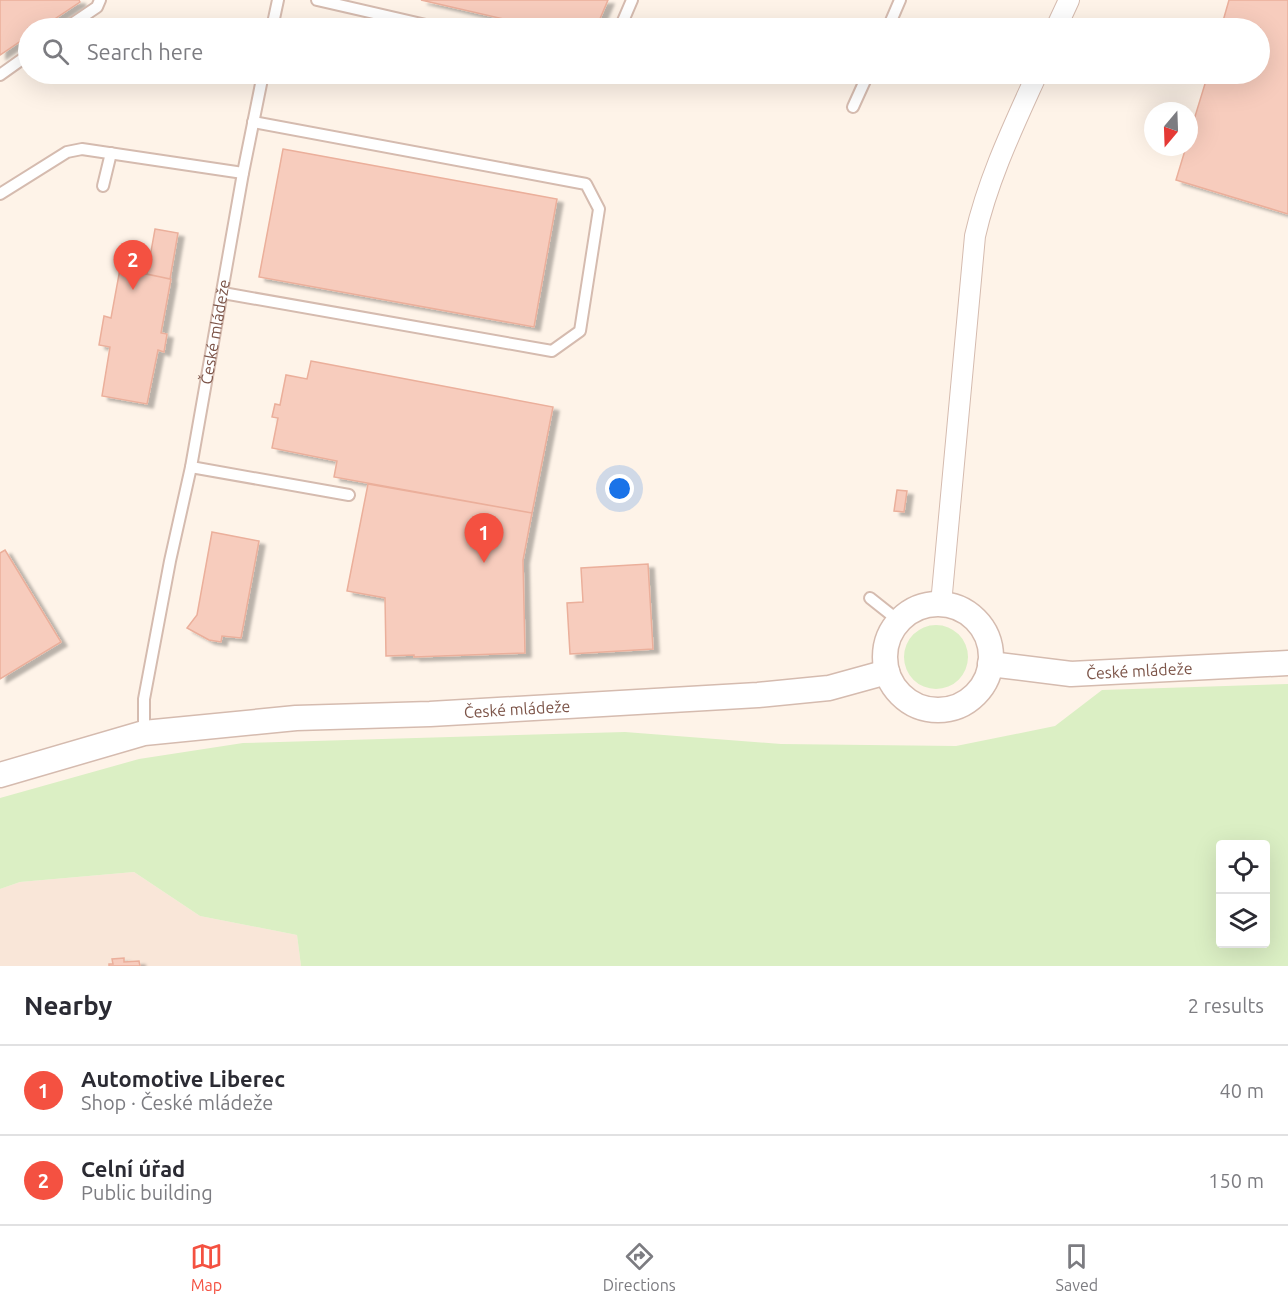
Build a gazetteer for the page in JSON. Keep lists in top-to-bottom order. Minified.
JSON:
{"streets":{"street":["České mládeže"]},"north":"bottom","page":{"search":"Search here","pins":["2","1"],"heading":["Nearby","2 results"],"list":[{"mark":"1","name":"Automotive Liberec","note":"Shop · České mládeže","value":"40 m"},{"mark":"2","name":"Celní úřad","note":"Public building","value":"150 m"}],"nav":["Map","Directions","Saved"]}}
